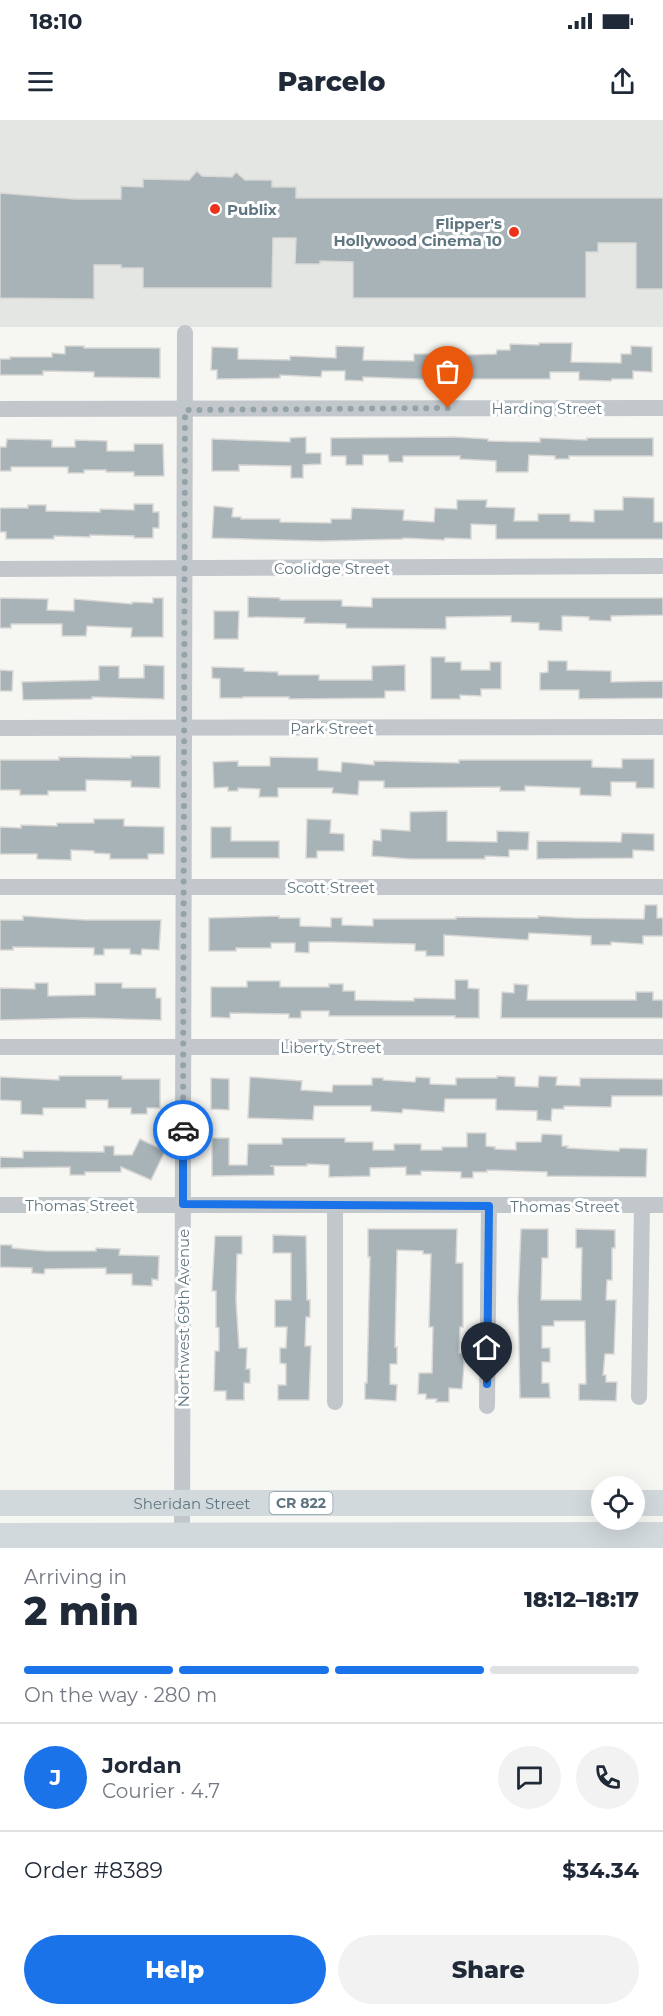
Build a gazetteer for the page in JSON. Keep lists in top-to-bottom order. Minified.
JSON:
{"streets":{"main road":["Sheridan Street","CR 822"],"street":["Harding Street","Coolidge Street","Park Street","Scott Street","Liberty Street","Thomas Street","Northwest 69th Avenue"]},"crossings":[["Harding Street","Northwest 69th Avenue"],["Coolidge Street","Northwest 69th Avenue"],["Park Street","Northwest 69th Avenue"],["Scott Street","Northwest 69th Avenue"],["Liberty Street","Northwest 69th Avenue"],["Thomas Street","Northwest 69th Avenue"],["Northwest 69th Avenue","Sheridan Street"],["Northwest 69th Avenue","CR 822"]],"places":["Publix","Flipper's Hollywood Cinema 10"],"page":{"status":"18:10","header":"Parcelo","heading":["2 min","Arriving in","18:12–18:17"],"panel":["Jordan","Courier · 4.7","Order #8389","$34.34"],"bar":"On the way · 280 m","round":"J","buttons":["Help","Share"]}}
